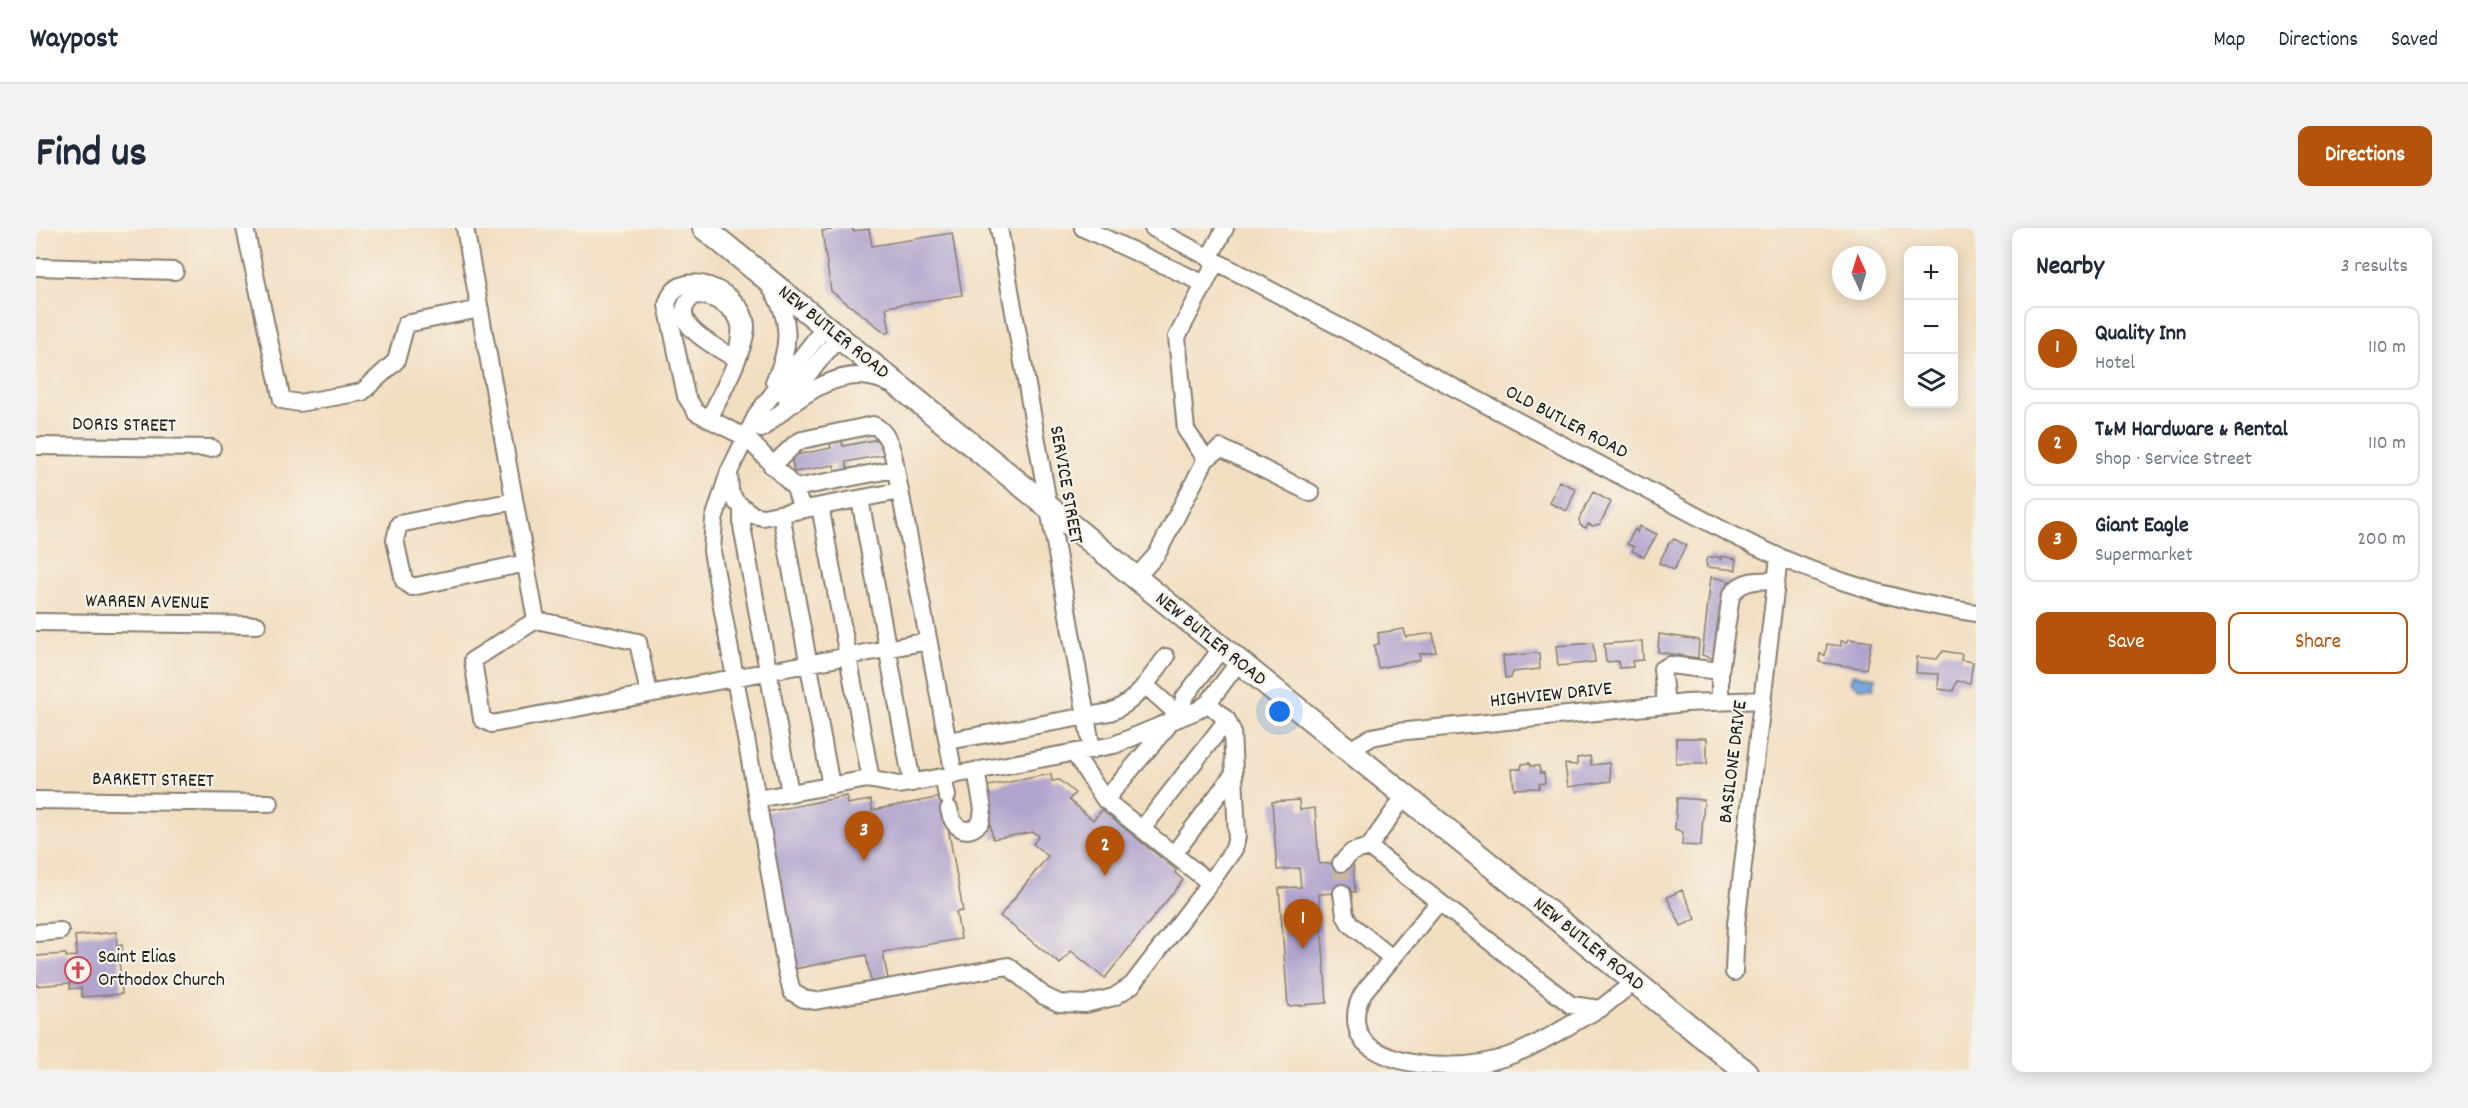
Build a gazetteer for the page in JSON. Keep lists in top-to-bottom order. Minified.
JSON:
{"streets":{"main road":["NEW BUTLER ROAD"],"street":["OLD BUTLER ROAD","DORIS STREET","SERVICE STREET","WARREN AVENUE","HIGHVIEW DRIVE","BASILONE DRIVE","BARKETT STREET"]},"crossings":[["NEW BUTLER ROAD","SERVICE STREET"],["NEW BUTLER ROAD","HIGHVIEW DRIVE"],["OLD BUTLER ROAD","BASILONE DRIVE"],["HIGHVIEW DRIVE","BASILONE DRIVE"]],"places":{"church":["Saint Elias Orthodox Church"]},"north":"top","page":{"header":"Waypost","nav":["Map","Directions","Saved"],"title":"Find us","buttons":["Directions",["Save","Share"]],"heading":["Nearby","3 results"],"map_buttons":["+","−"],"list":[{"mark":"1","name":"Quality Inn","note":"Hotel","value":"110 m"},{"mark":"2","name":"T&M Hardware & Rental","note":"Shop · Service Street","value":"110 m"},{"mark":"3","name":"Giant Eagle","note":"Supermarket","value":"200 m"}],"pins":["3","2","1"]}}
